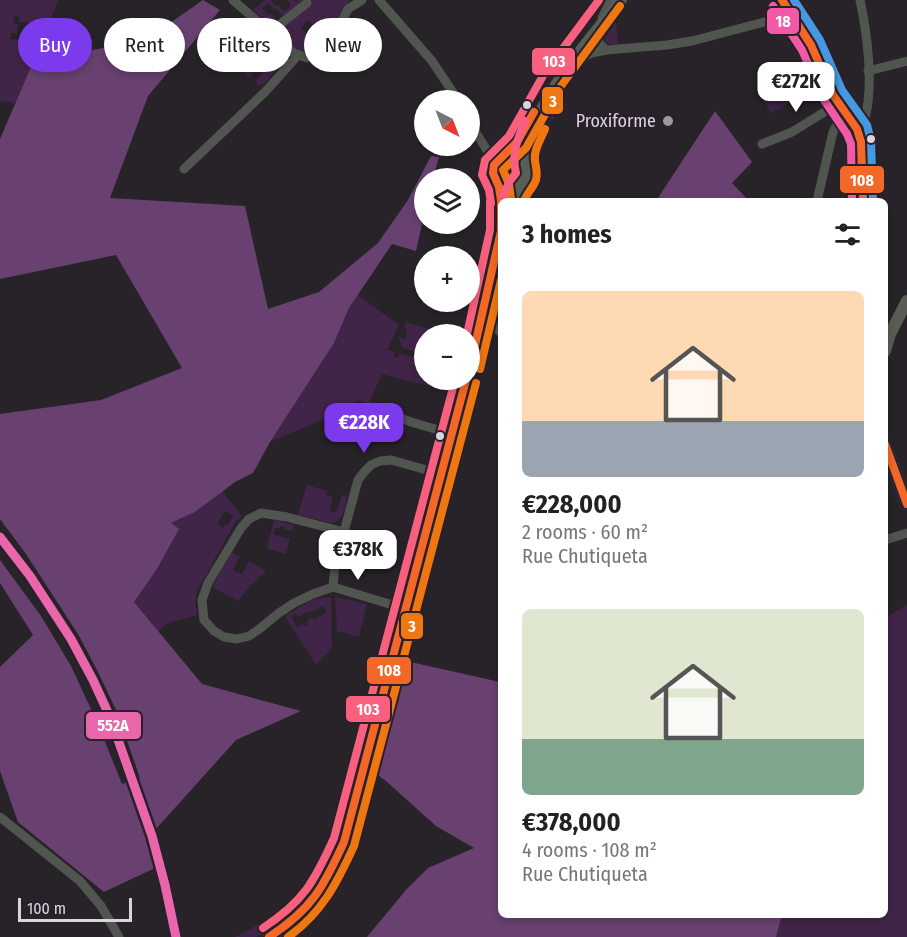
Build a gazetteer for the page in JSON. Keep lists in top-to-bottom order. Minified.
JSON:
{"places":["Proxiforme"],"lines":["transit line 108","transit line 103","transit line 3","transit line 18","transit line 552A"],"scale_bar":"100 m","north":"bottom right","page":{"chip":["Buy","Rent","Filters","New"],"price":["€272K","€228K","€378K"],"map_buttons":["+","−"],"heading":"3 homes","list":[{"name":"€228,000","note":"2 rooms · 60 m² · Rue Chutiqueta"},{"name":"€378,000","note":"4 rooms · 108 m² · Rue Chutiqueta"}],"scale":"100 m"}}
